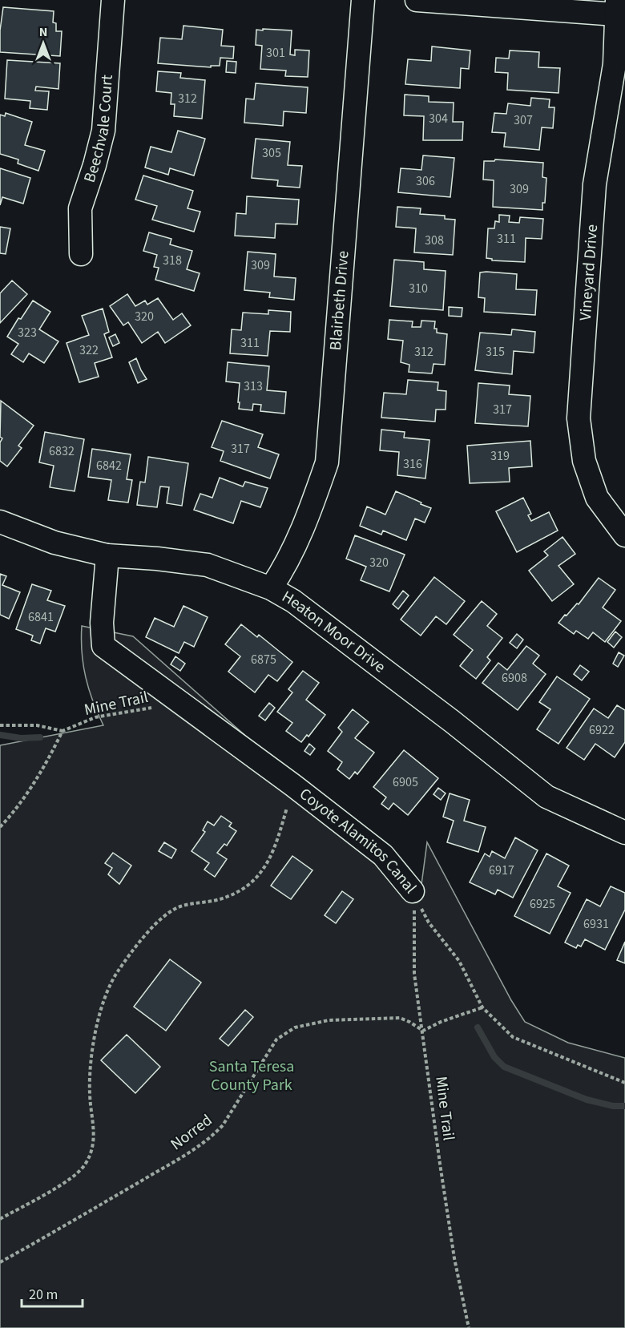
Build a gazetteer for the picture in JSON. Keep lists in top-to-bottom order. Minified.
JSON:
{"streets":{"street":["Beechvale Court","Vineyard Drive","Blairbeth Drive","Heaton Moor Drive","Coyote Alamitos Canal"],"path":["Mine Trail","Norred"]},"crossings":[["Blairbeth Drive","Heaton Moor Drive"],["Heaton Moor Drive","Coyote Alamitos Canal"],["Mine Trail","Coyote Alamitos Canal"],["Mine Trail","Norred"]],"parks":["Santa Teresa County Park"],"house_numbers":["301","312","304","307","305","306","309","311","308","318","309","310","320","323","311","322","312","315","313","317","317","6832","319","316","6842","320","6841","6875","6908","6922","6905","6917","6925","6931"],"scale_bar":"20 m","north":"top"}
